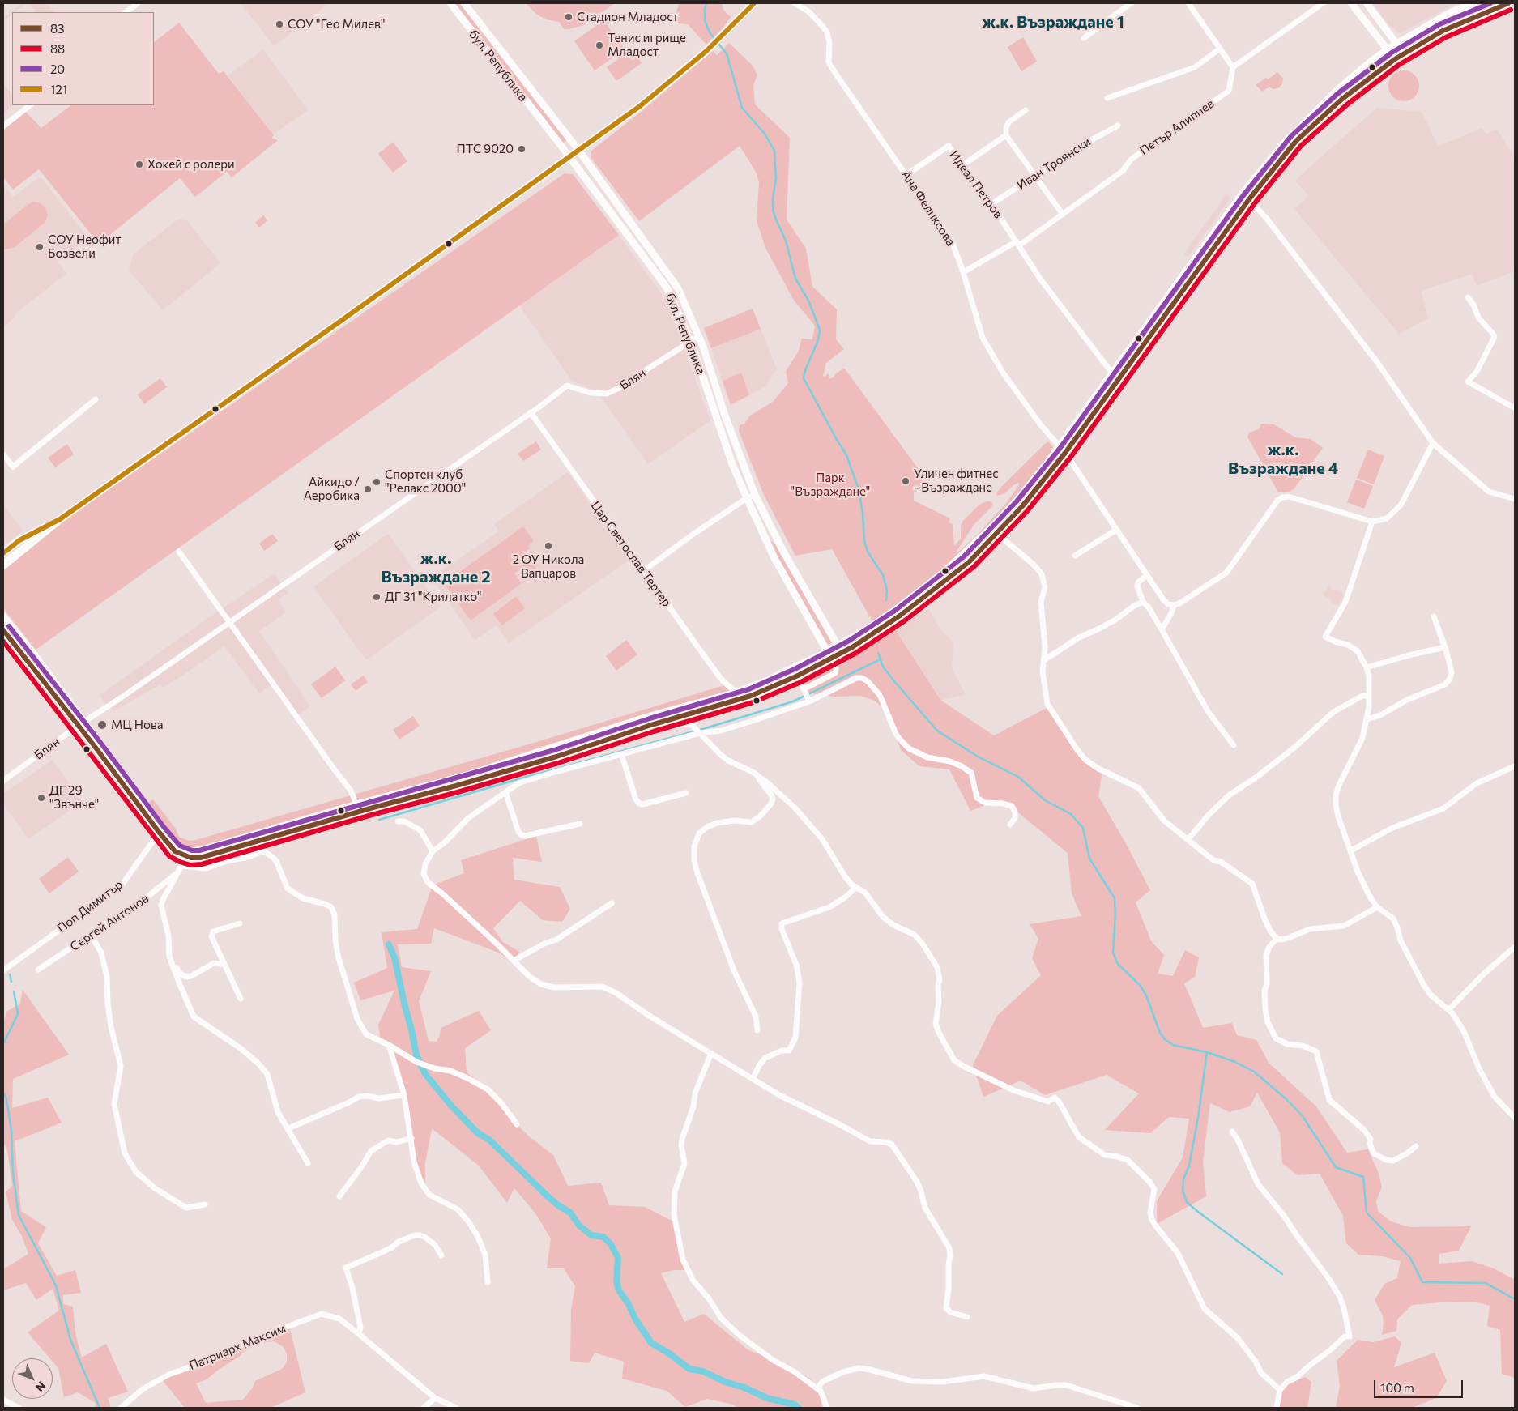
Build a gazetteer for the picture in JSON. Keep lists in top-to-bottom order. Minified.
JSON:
{"streets":{"street":["бул. Република","Петър Алипиев","Иван Троянски","Идеал Петров","Ана Феликсова","Блян","Цар Светослав Тертер","Поп Димитър","Сергей Антонов","Патриарх Максим"]},"crossings":[["бул. Република","Блян"],["Петър Алипиев","Идеал Петров"],["Петър Алипиев","Ана Феликсова"],["Иван Троянски","Идеал Петров"],["Идеал Петров","Ана Феликсова"],["Блян","Цар Светослав Тертер"]],"districts":["ж.к. Възраждане 1","ж.к. Възраждане 4","ж.к. Възраждане 2"],"parks":["Парк \"Възраждане\""],"places":["Стадион Младост","СОУ \"Гео Милев\"","Тенис игрище Младост","ПТС 9020","Хокей с ролери","СОУ Неофит Бозвели","Уличен фитнес - Възраждане","Спортен клуб \"Релакс 2000\"","Айкидо / Аеробика","2 ОУ Никола Вапцаров","ДГ 31 \"Крилатко\"","МЦ Нова","ДГ 29 \"Звънче\""],"lines":["transit line 83","transit line 20","transit line 121","transit line 88"],"legend":["83","88","20","121"],"scale_bar":"100 m","north":"bottom right"}
